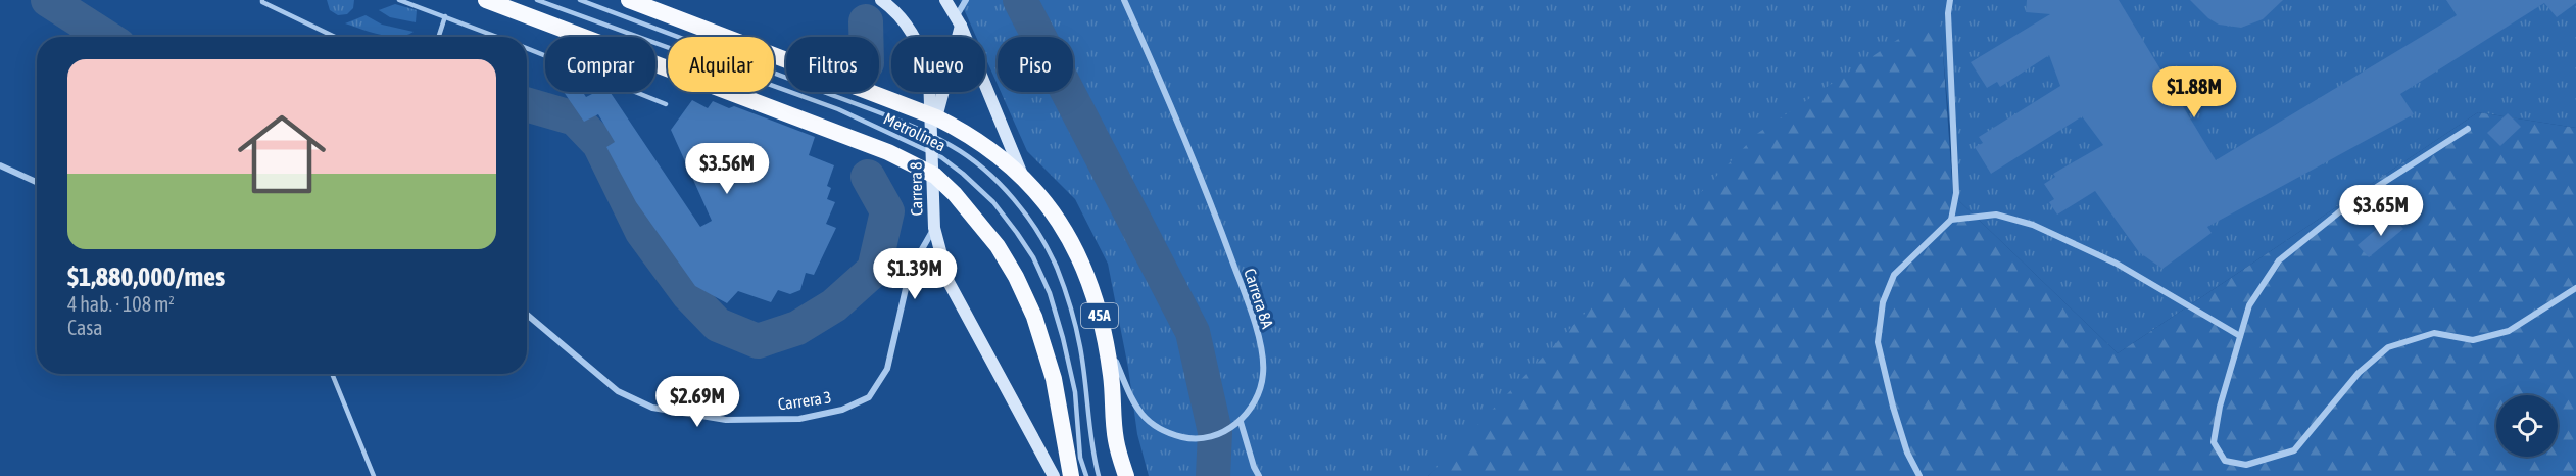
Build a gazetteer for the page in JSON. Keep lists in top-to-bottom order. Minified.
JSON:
{"streets":{"highway":["45A"],"main road":["Carrera 8"],"street":["Carrera 8A","Carrera 3"],"lane":["Metrolínea"]},"crossings":[["Carrera 8","Carrera 3"],["Carrera 8A","45A"]],"page":{"chip":["Comprar","Alquilar","Filtros","Nuevo","Piso"],"list":[{"name":"$1,880,000/mes","note":"4 hab. · 108 m² · Casa"}],"price":["$1.88M","$3.56M","$3.65M","$1.39M","$2.69M"]}}
